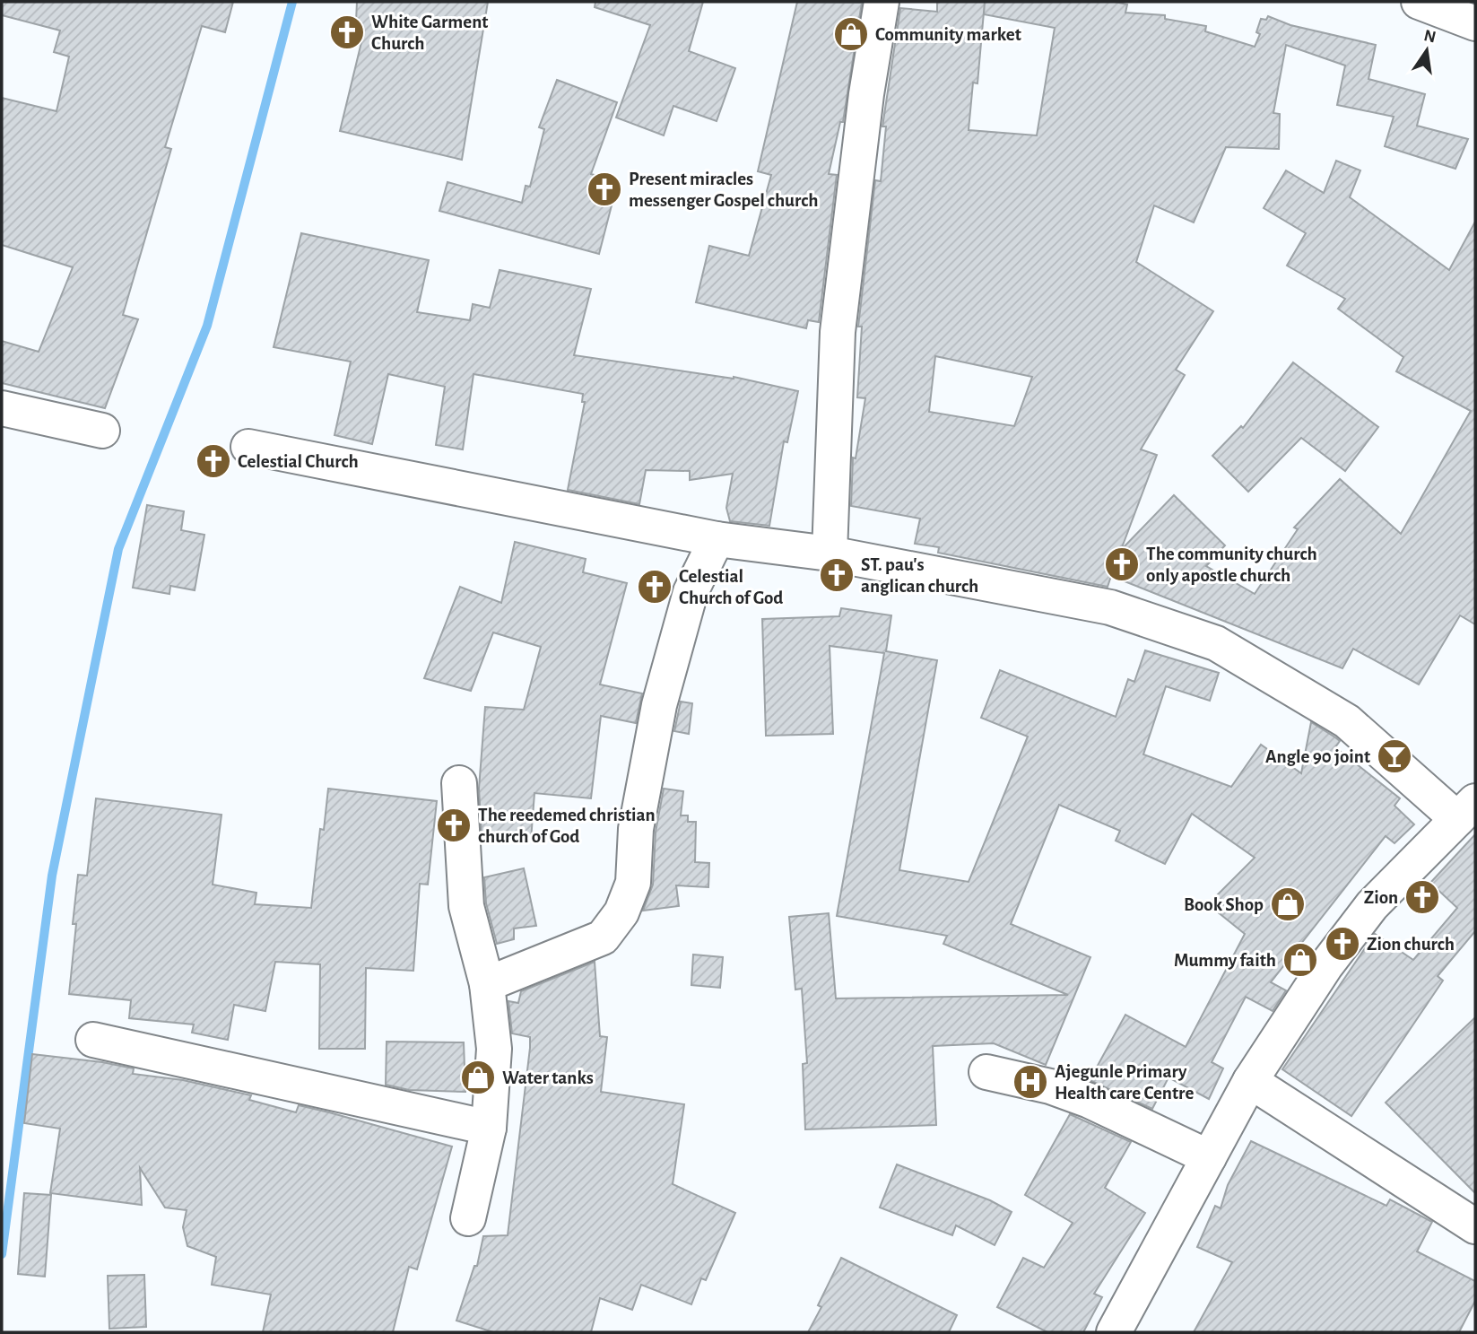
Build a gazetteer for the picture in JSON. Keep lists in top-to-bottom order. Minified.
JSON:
{"places":{"church":["White Garment Church","Present miracles messenger Gospel church","Celestial Church","The community church only apostle church","ST. pau's anglican church","Celestial Church of God","The reedemed christian church of God","Zion","Zion church"],"shop":["Community market","Book Shop","Mummy faith","Water tanks"],"bar":["Angle 90 joint"],"hospital":["Ajegunle Primary Health care Centre"]},"north":"top"}
